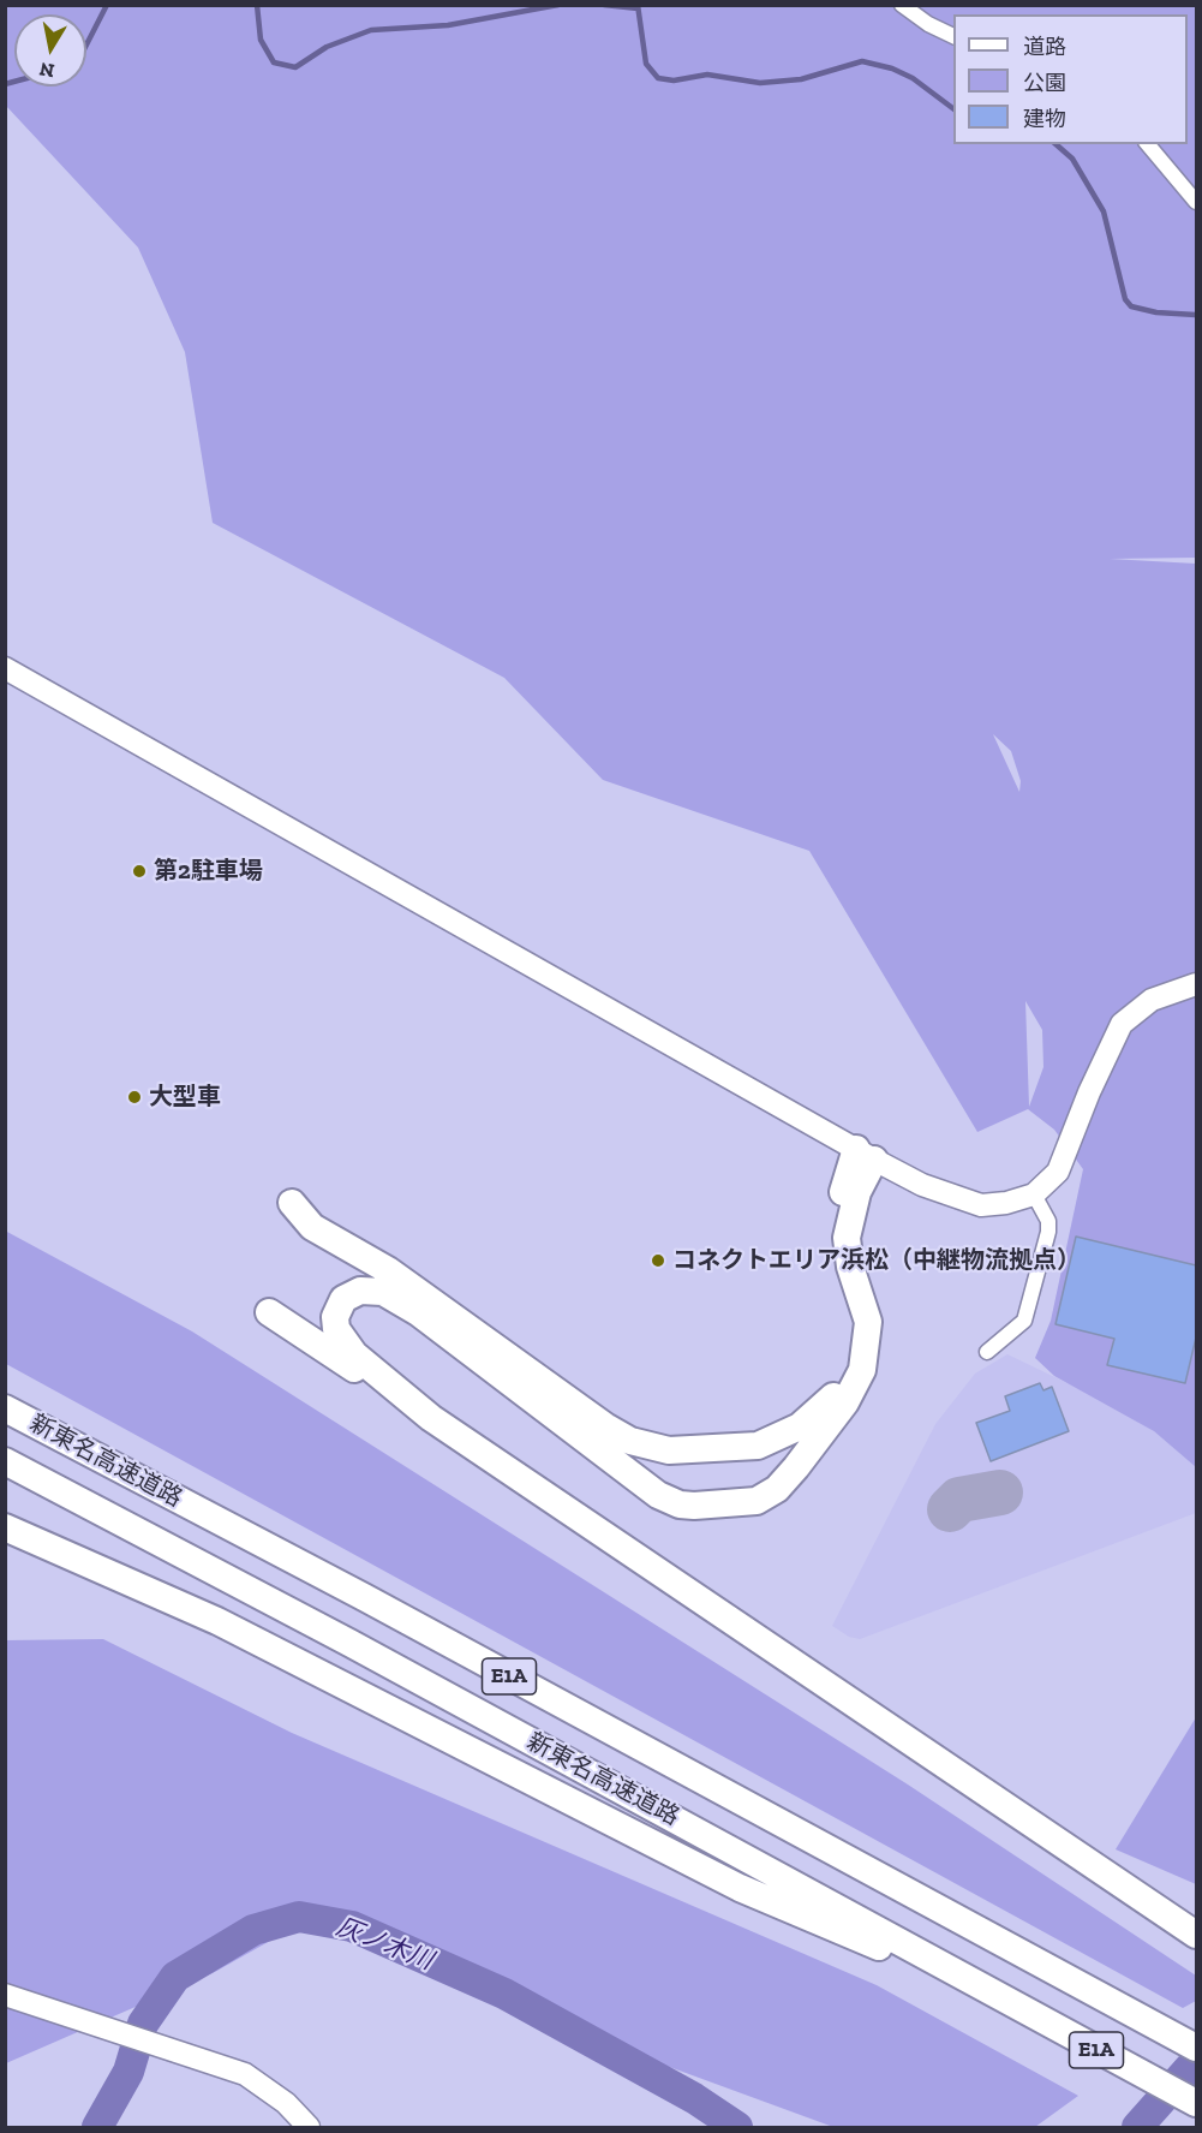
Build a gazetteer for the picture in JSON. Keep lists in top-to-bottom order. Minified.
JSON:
{"streets":{"highway":["新東名高速道路","E1A"]},"water":["灰ノ木川"],"places":["第2駐車場","大型車","コネクトエリア浜松（中継物流拠点）"],"legend":["道路","公園","建物"],"north":"bottom"}
